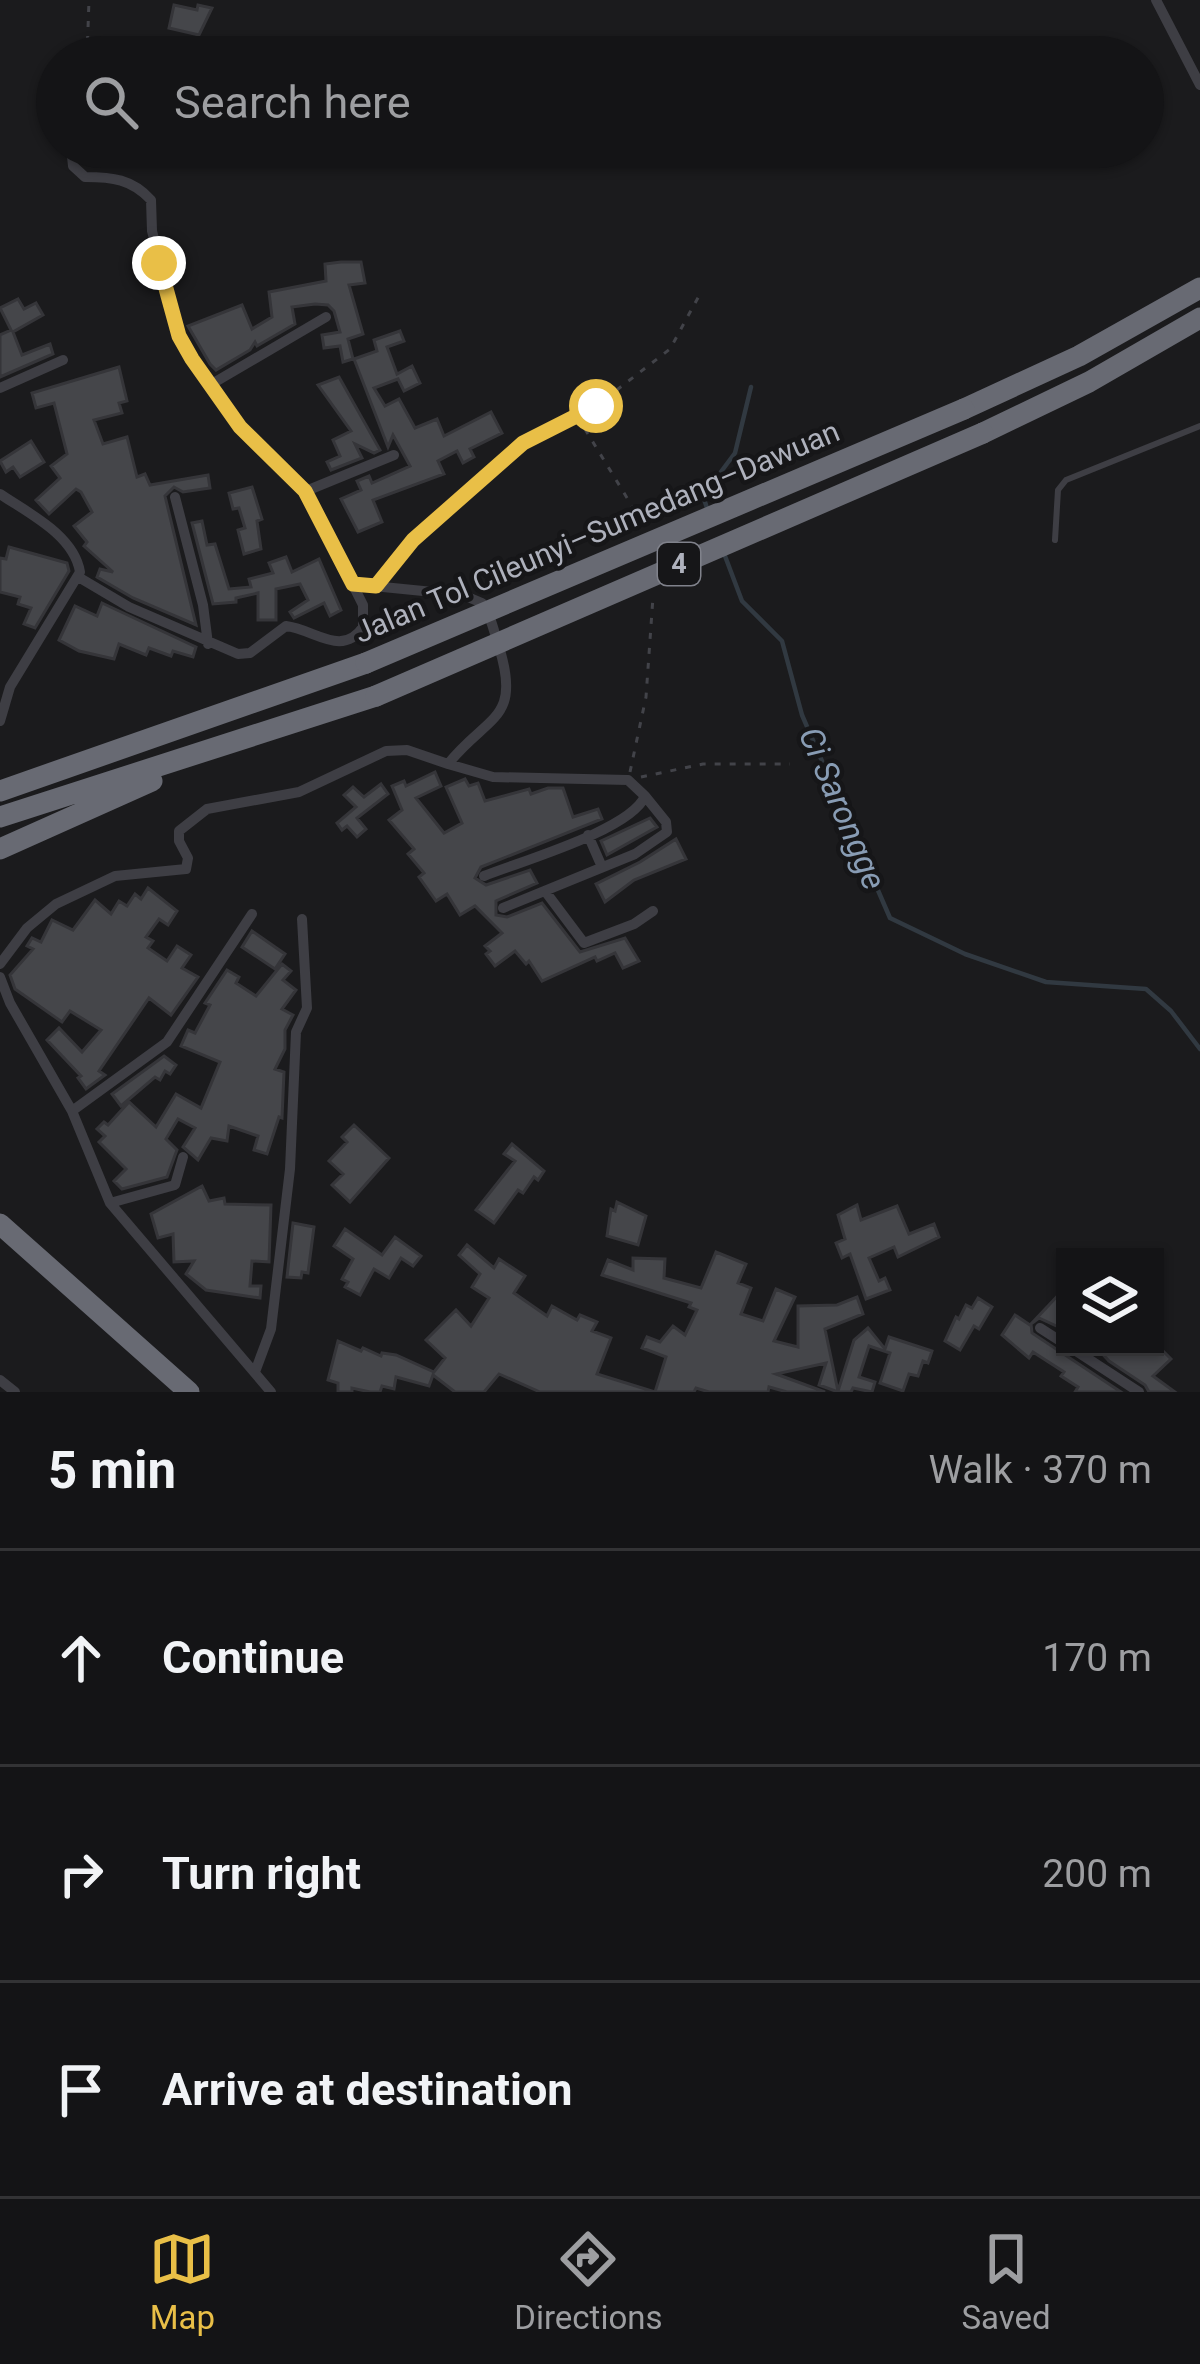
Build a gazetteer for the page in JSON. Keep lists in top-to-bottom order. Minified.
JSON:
{"streets":{"highway":["Jalan Tol Cileunyi–Sumedang–Dawuan","4"]},"water":["Ci Sarongge"],"page":{"search":"Search here","heading":["5 min","Walk · 370 m"],"list":[["Continue","170 m"],["Turn right","200 m"],"Arrive at destination"],"nav":["Map","Directions","Saved"]}}
